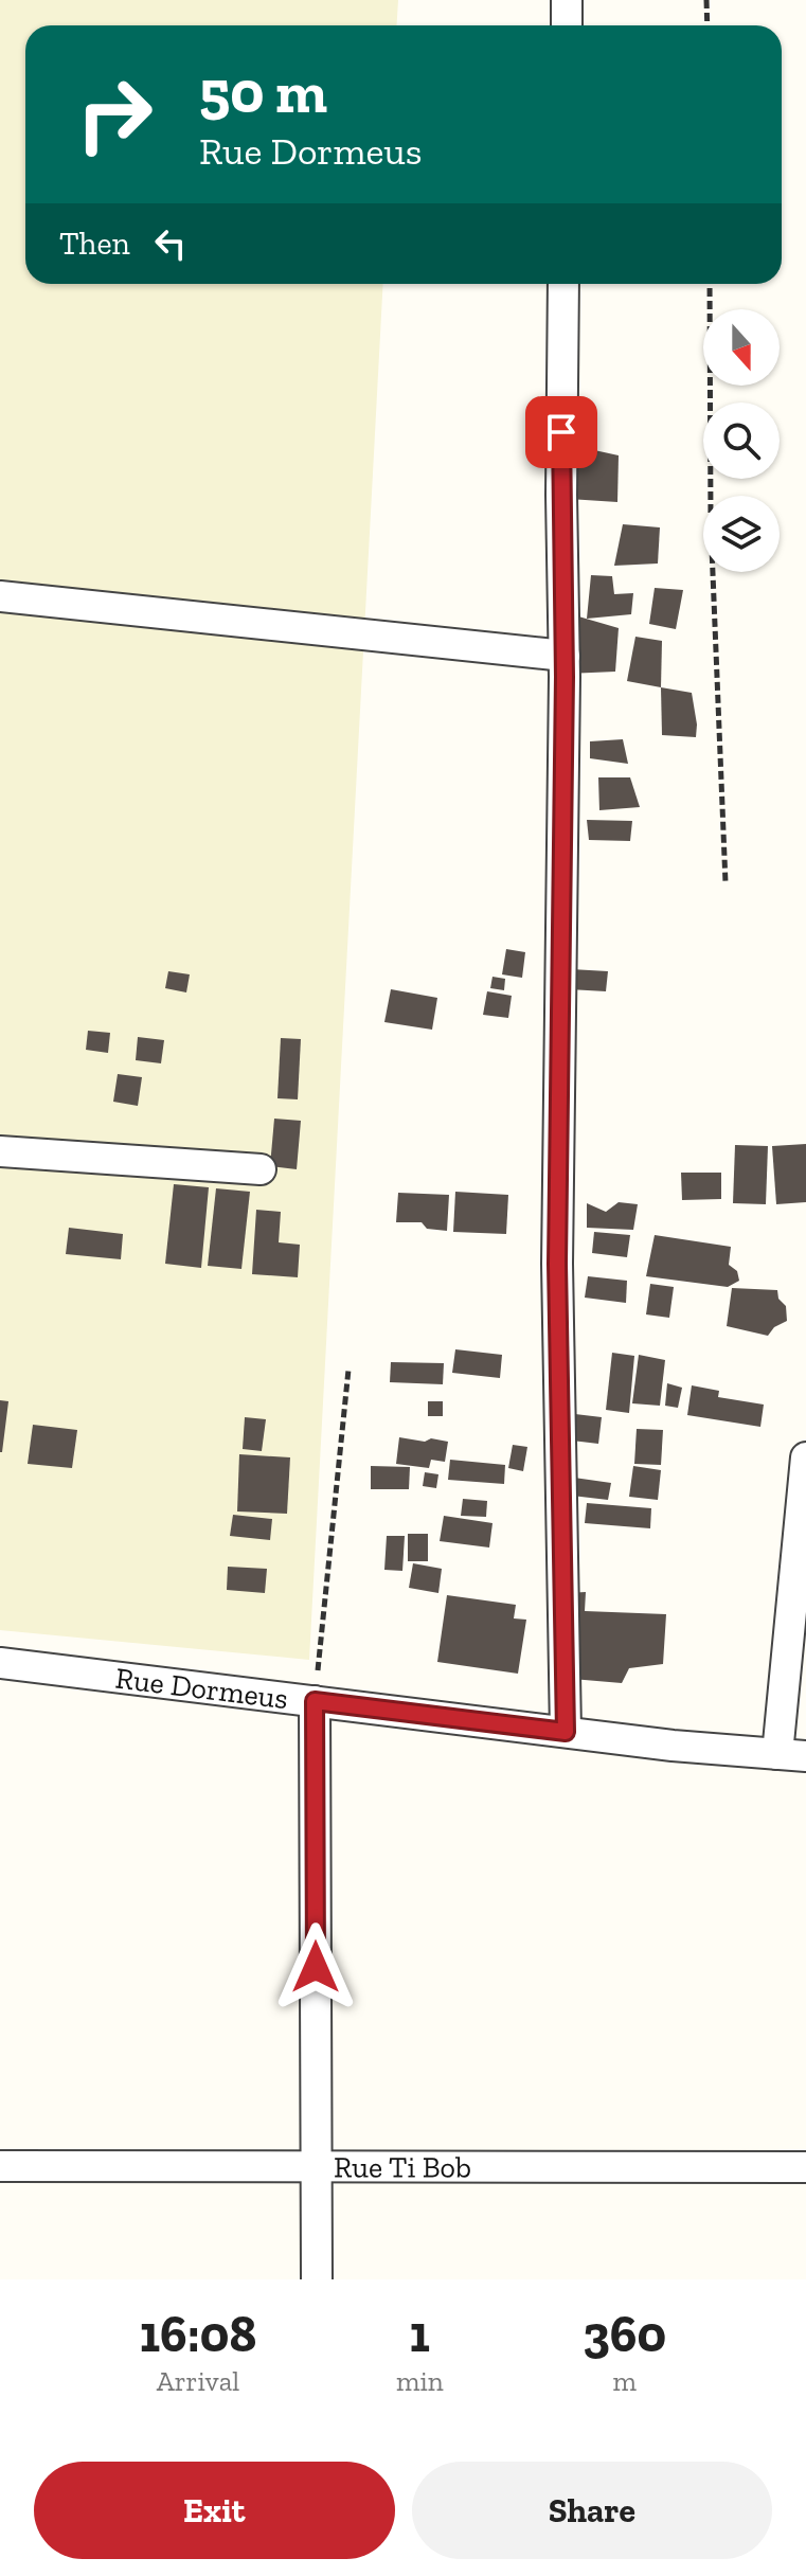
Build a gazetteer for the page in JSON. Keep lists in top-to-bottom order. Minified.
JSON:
{"streets":{"street":["Rue Dormeus","Rue Ti Bob"]},"north":"bottom","page":{"turn":["50 m","Rue Dormeus"],"then":"Then","eta":["16:08","Arrival","1","min","360","m"],"buttons":["Exit","Share"]}}
